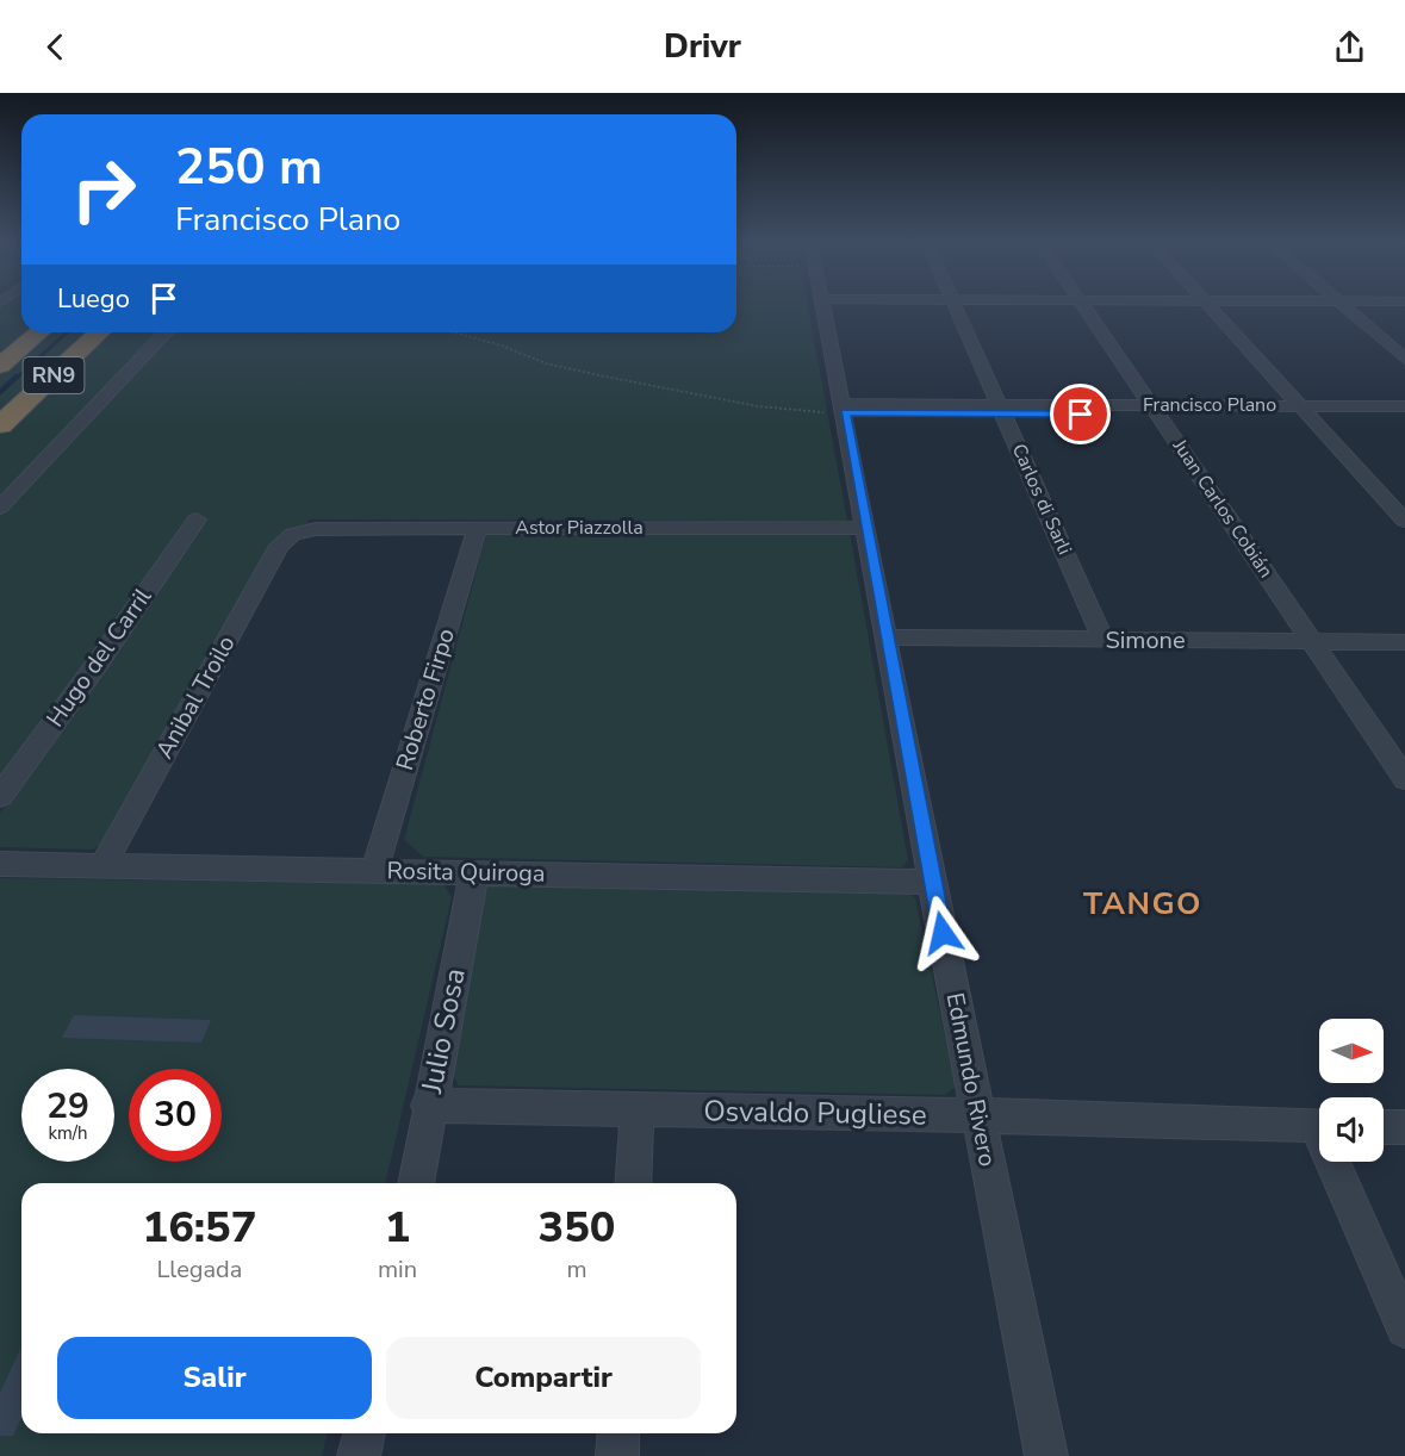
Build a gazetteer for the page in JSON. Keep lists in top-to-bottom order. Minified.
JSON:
{"streets":{"highway":["RN9"],"street":["Francisco Plano","Carlos di Sarli","Juan Carlos Cobián","Astor Piazzolla","Simone","Hugo del Carril","Anibal Troilo","Roberto Firpo","Rosita Quiroga","Julio Sosa","Edmundo Rivero","Osvaldo Pugliese"]},"crossings":[["Francisco Plano","Carlos di Sarli"],["Francisco Plano","Juan Carlos Cobián"],["Francisco Plano","Edmundo Rivero"],["Carlos di Sarli","Simone"],["Juan Carlos Cobián","Simone"],["Astor Piazzolla","Anibal Troilo"],["Astor Piazzolla","Roberto Firpo"],["Astor Piazzolla","Edmundo Rivero"],["Simone","Edmundo Rivero"],["Anibal Troilo","Rosita Quiroga"],["Roberto Firpo","Rosita Quiroga"],["Rosita Quiroga","Julio Sosa"],["Rosita Quiroga","Edmundo Rivero"],["Julio Sosa","Osvaldo Pugliese"],["Edmundo Rivero","Osvaldo Pugliese"]],"districts":["TANGO"],"north":"right","page":{"header":"Drivr","turn":["250 m","Francisco Plano"],"then":"Luego","speed":"29 km/h","limit":"30","eta":["16:57","Llegada","1","min","350","m"],"buttons":["Salir","Compartir"]}}
